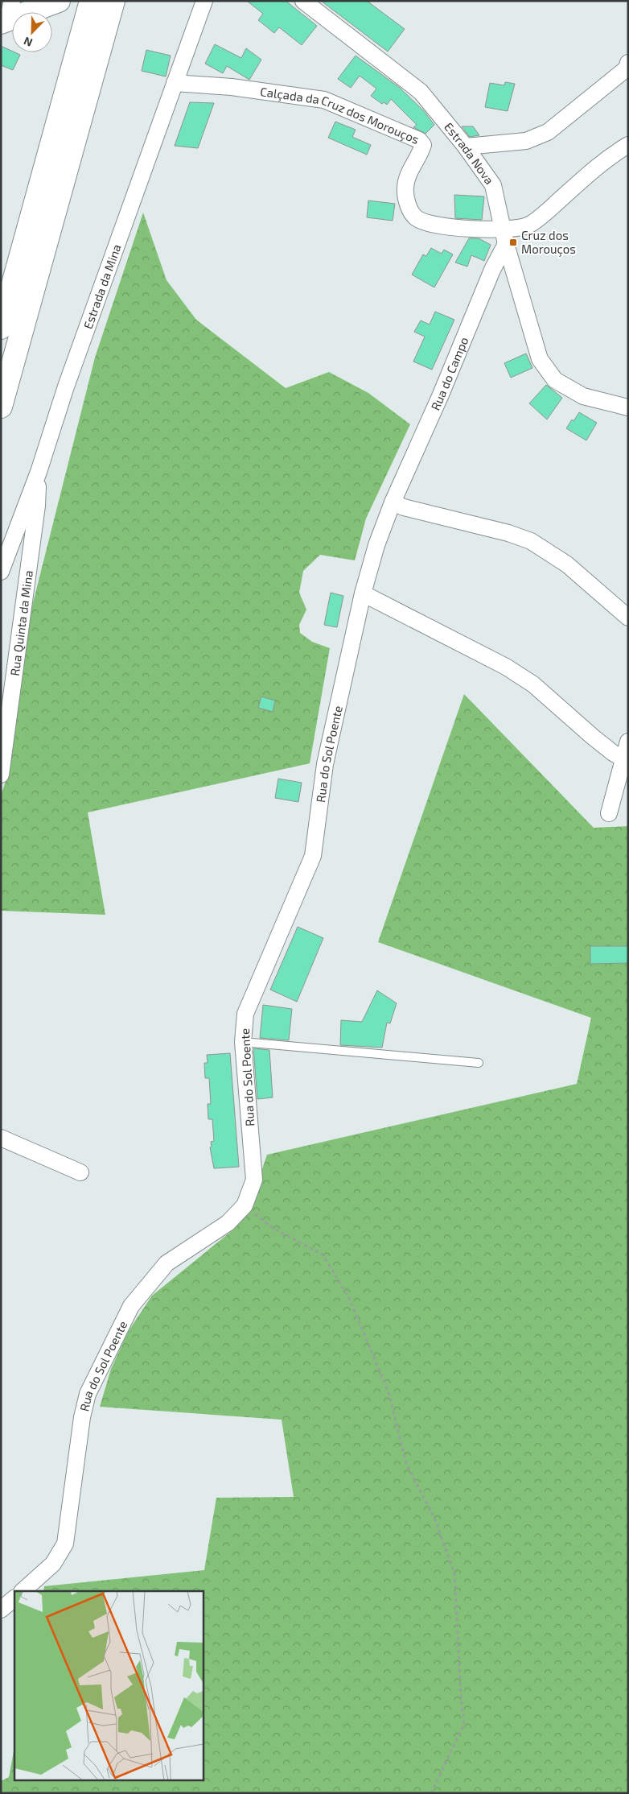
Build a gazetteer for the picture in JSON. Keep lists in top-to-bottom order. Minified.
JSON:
{"streets":{"street":["Calçada da Cruz dos Morouços","Estrada Nova","Estrada da Mina","Rua do Campo","Rua Quinta da Mina","Rua do Sol Poente"]},"crossings":[["Calçada da Cruz dos Morouços","Estrada Nova"],["Calçada da Cruz dos Morouços","Estrada da Mina"],["Calçada da Cruz dos Morouços","Rua do Campo"],["Estrada Nova","Rua do Campo"],["Estrada da Mina","Rua Quinta da Mina"],["Rua do Campo","Rua do Sol Poente"]],"places":{"transit":["Cruz dos Morouços"]},"north":"bottom left"}
